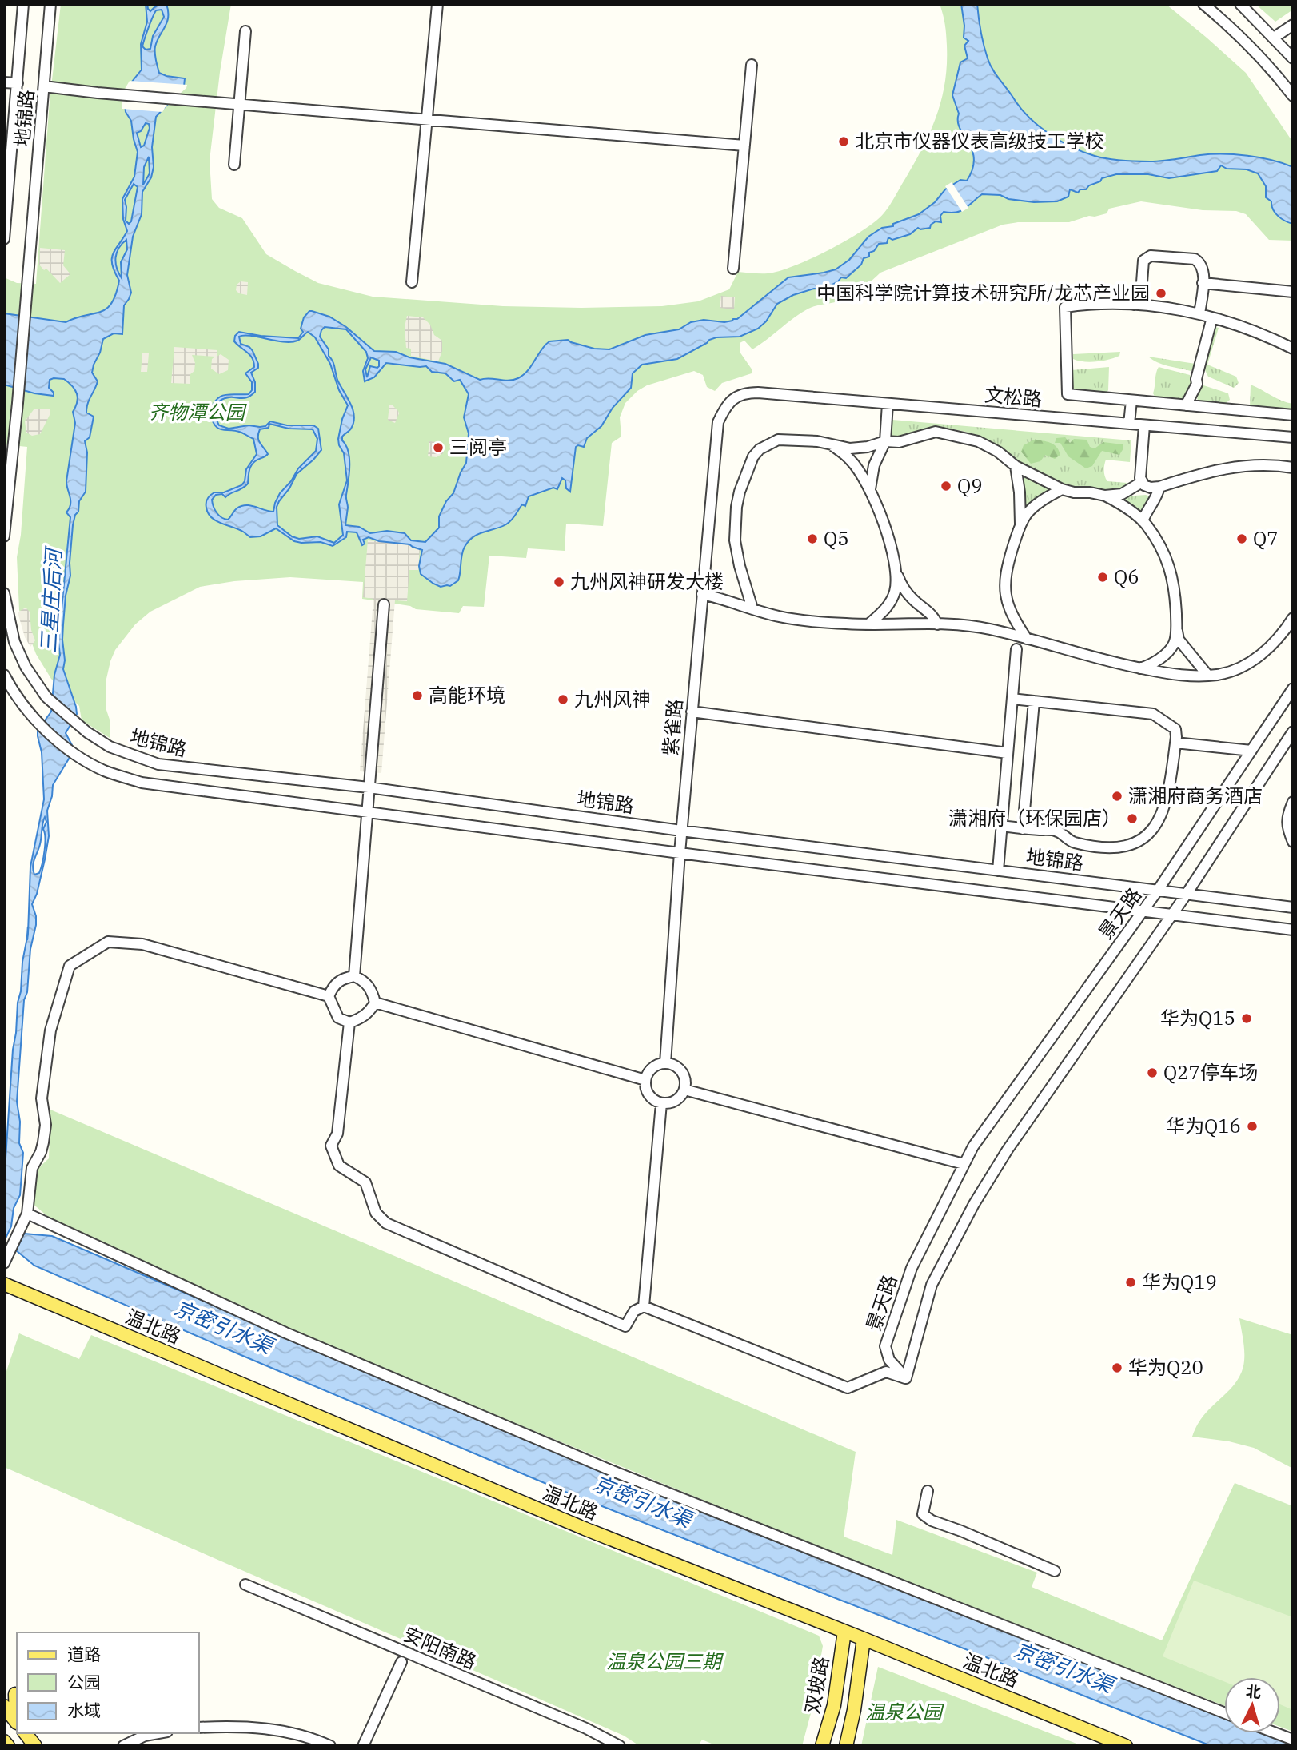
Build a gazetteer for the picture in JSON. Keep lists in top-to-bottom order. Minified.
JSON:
{"streets":{"main road":["温北路","双坡路"],"street":["地锦路","文松路","紫雀路","景天路","安阳南路"]},"crossings":[["地锦路","紫雀路"],["地锦路","景天路"],["文松路","紫雀路"],["温北路","双坡路"]],"water":["三星庄后河","京密引水渠"],"parks":["齐物潭公园","温泉公园三期","温泉公园"],"places":["北京市仪器仪表高级技工学校","中国科学院计算技术研究所/龙芯产业园","三阅亭","Q9","Q5","Q7","Q6","九州风神研发大楼","高能环境","九州风神","潇湘府商务酒店","潇湘府（环保园店）","华为Q15","Q27停车场","华为Q16","华为Q19","华为Q20"],"legend":["道路","公园","水域"],"north":"top"}
